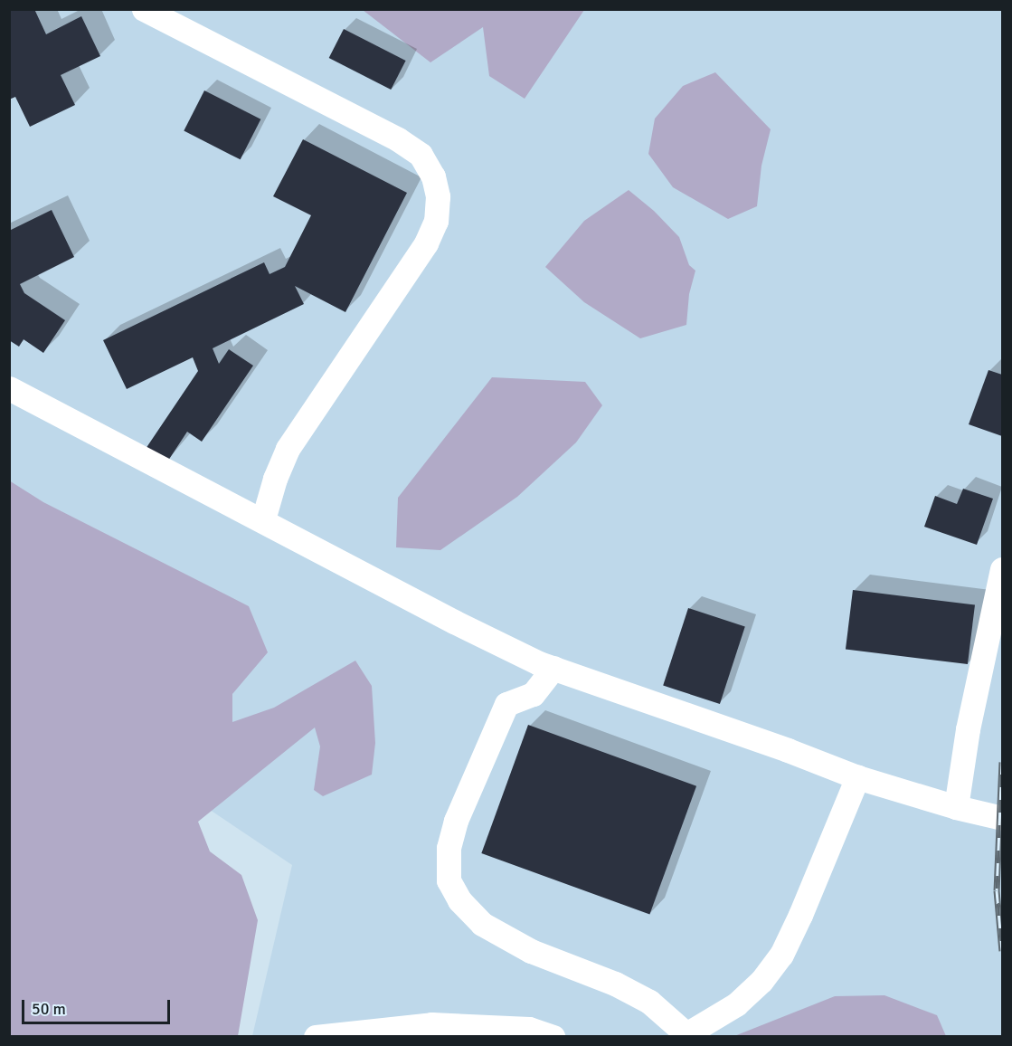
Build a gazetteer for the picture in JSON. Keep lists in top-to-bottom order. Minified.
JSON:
{"scale_bar":"50 m"}
